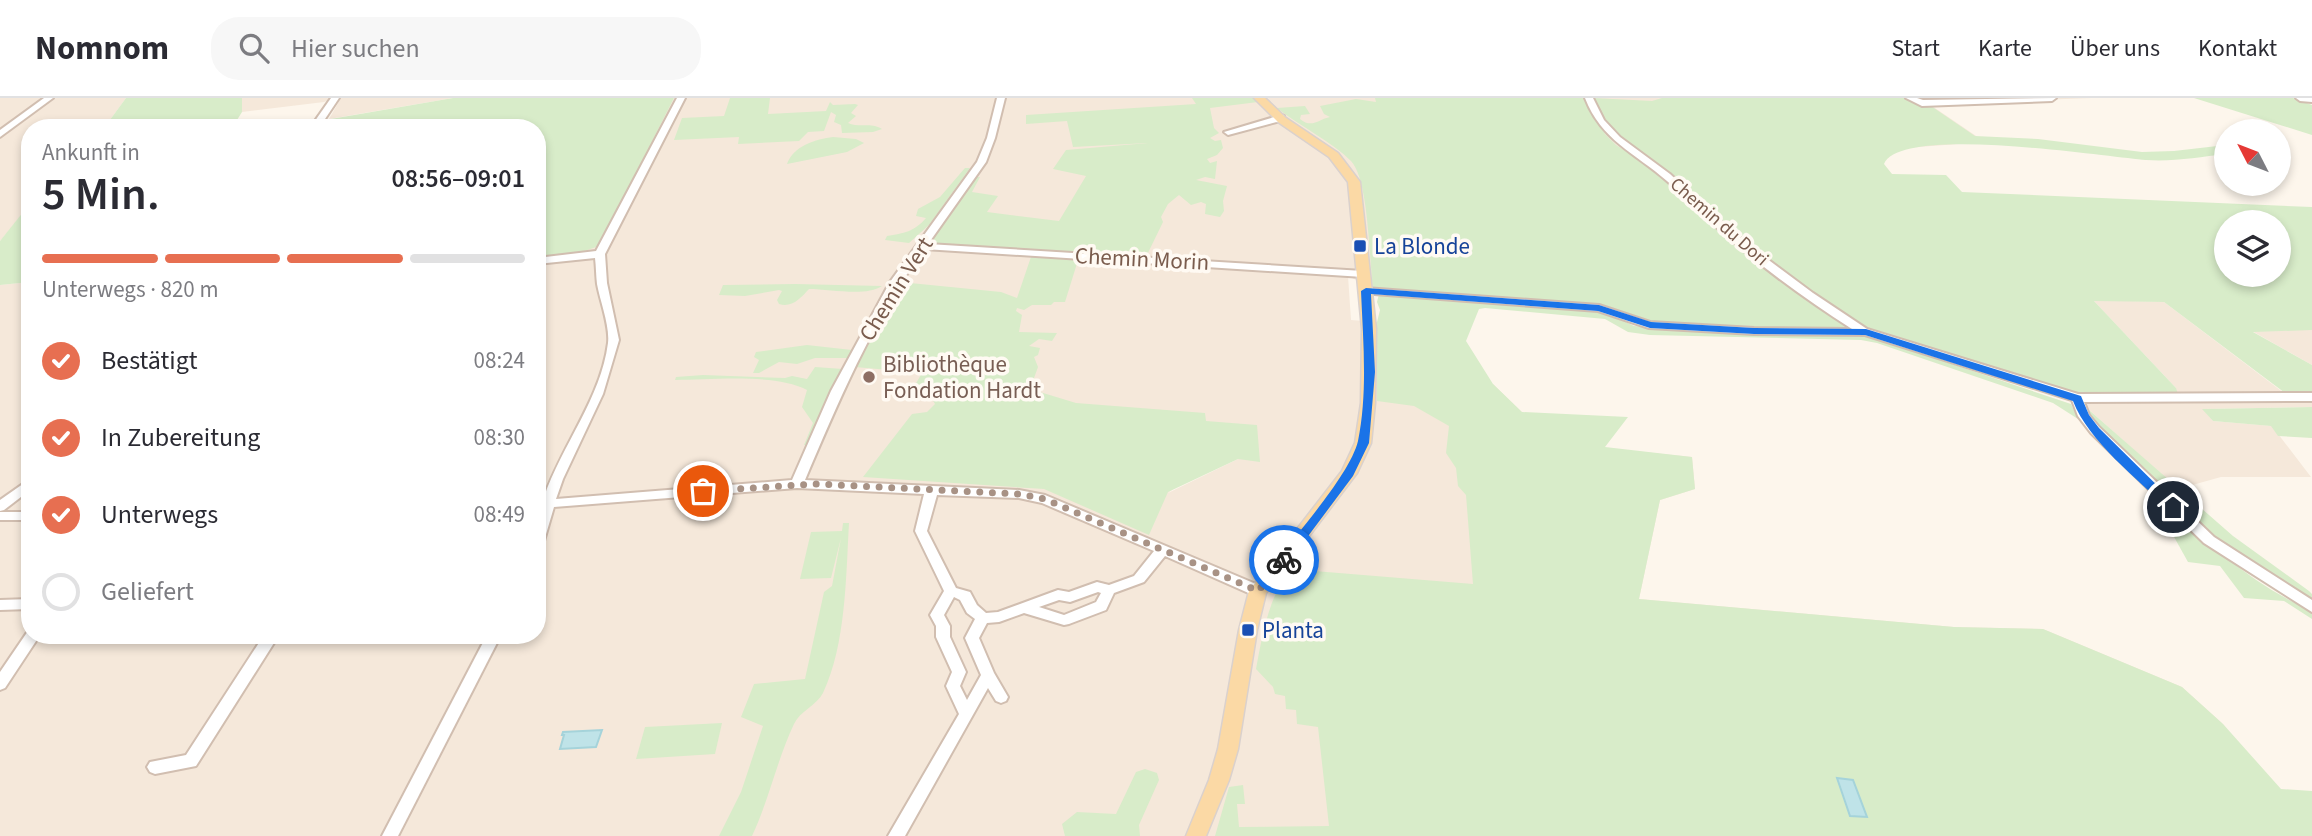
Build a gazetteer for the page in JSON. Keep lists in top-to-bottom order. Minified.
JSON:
{"streets":{"street":["Chemin du Dori","Chemin Morin","Chemin Vert"]},"crossings":[["Chemin Morin","Chemin Vert"]],"places":{"transit":["La Blonde","Planta"],"other":["Bibliothèque Fondation Hardt"]},"north":"top left","page":{"header":"Nomnom","search":"Hier suchen","nav":["Start","Karte","Über uns","Kontakt"],"heading":["5 Min.","Ankunft in","08:56–09:01"],"bar":"Unterwegs · 820 m","list":[["Bestätigt","08:24"],["In Zubereitung","08:30"],["Unterwegs","08:49"],"Geliefert"]}}
